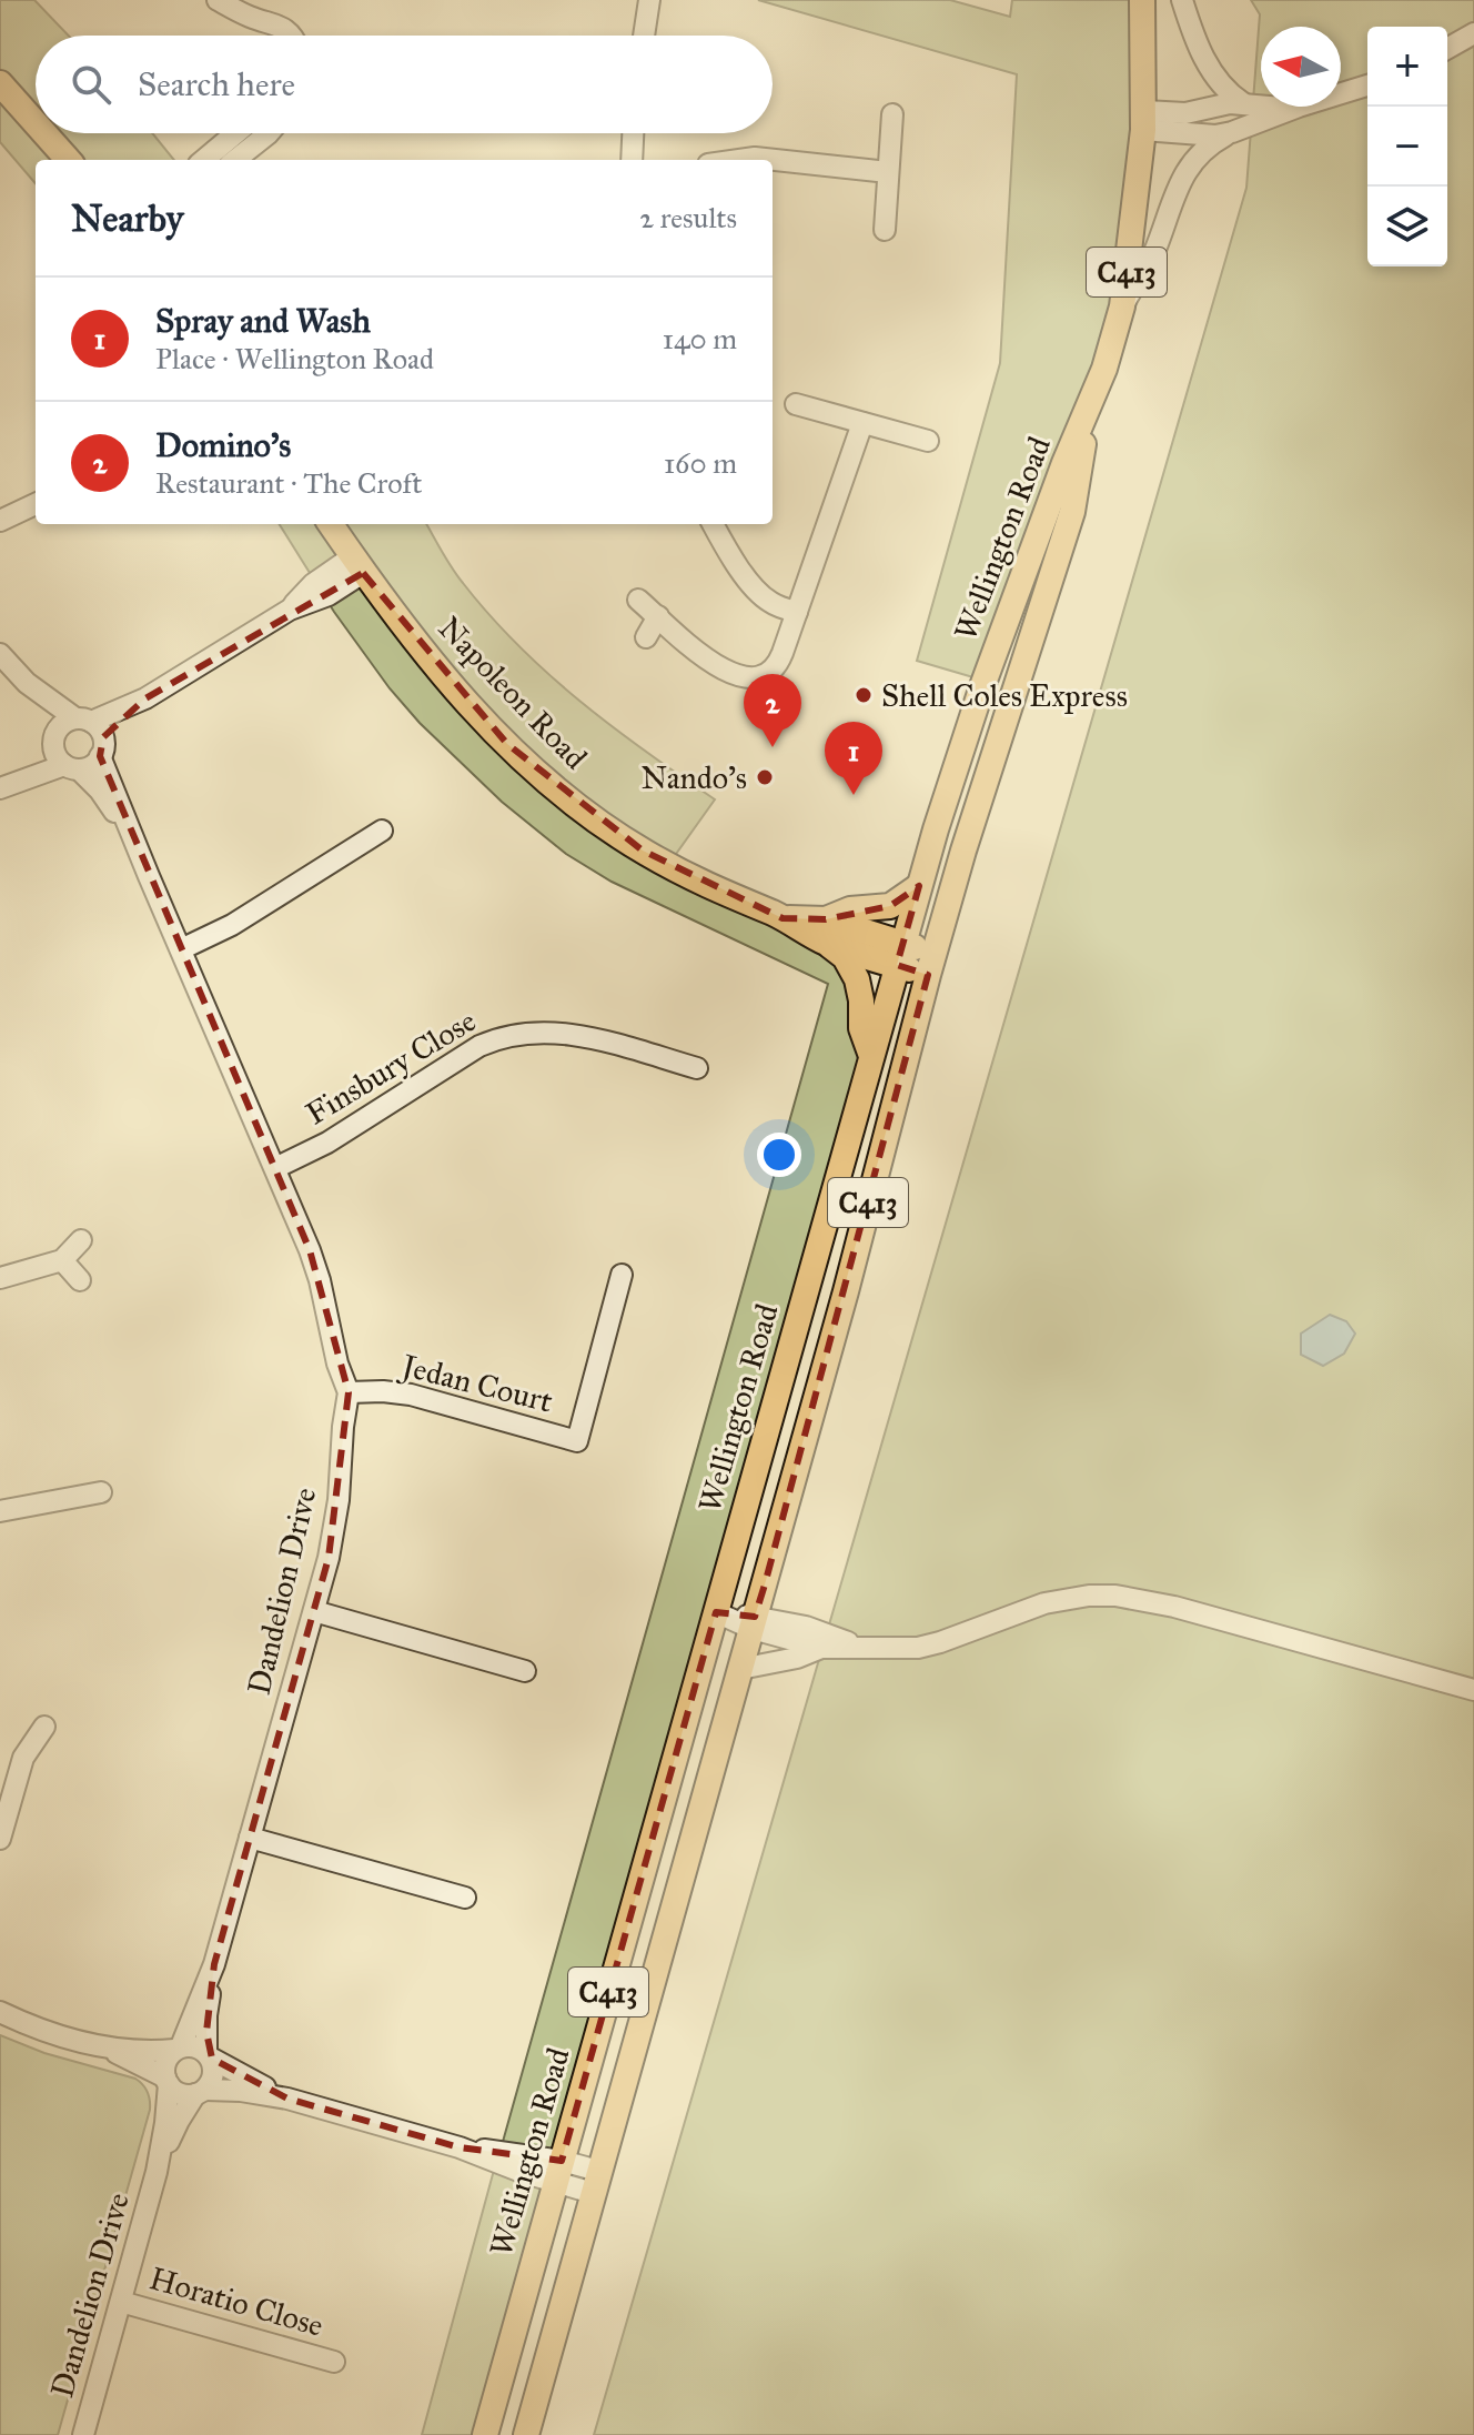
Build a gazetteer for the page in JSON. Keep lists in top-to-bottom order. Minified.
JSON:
{"streets":{"main road":["C413","Wellington Road","Napoleon Road"],"street":["Finsbury Close","Jedan Court","Dandelion Drive","Horatio Close"]},"crossings":[["Wellington Road","Napoleon Road"],["Finsbury Close","Dandelion Drive"],["Jedan Court","Dandelion Drive"],["Dandelion Drive","Horatio Close"]],"places":["Shell Coles Express","Nando's"],"north":"left","page":{"map_buttons":["+","−"],"search":"Search here","heading":["Nearby","2 results"],"list":[{"mark":"1","name":"Spray and Wash","note":"Place · Wellington Road","value":"140 m"},{"mark":"2","name":"Domino's","note":"Restaurant · The Croft","value":"160 m"}],"pins":["2","1"]}}
